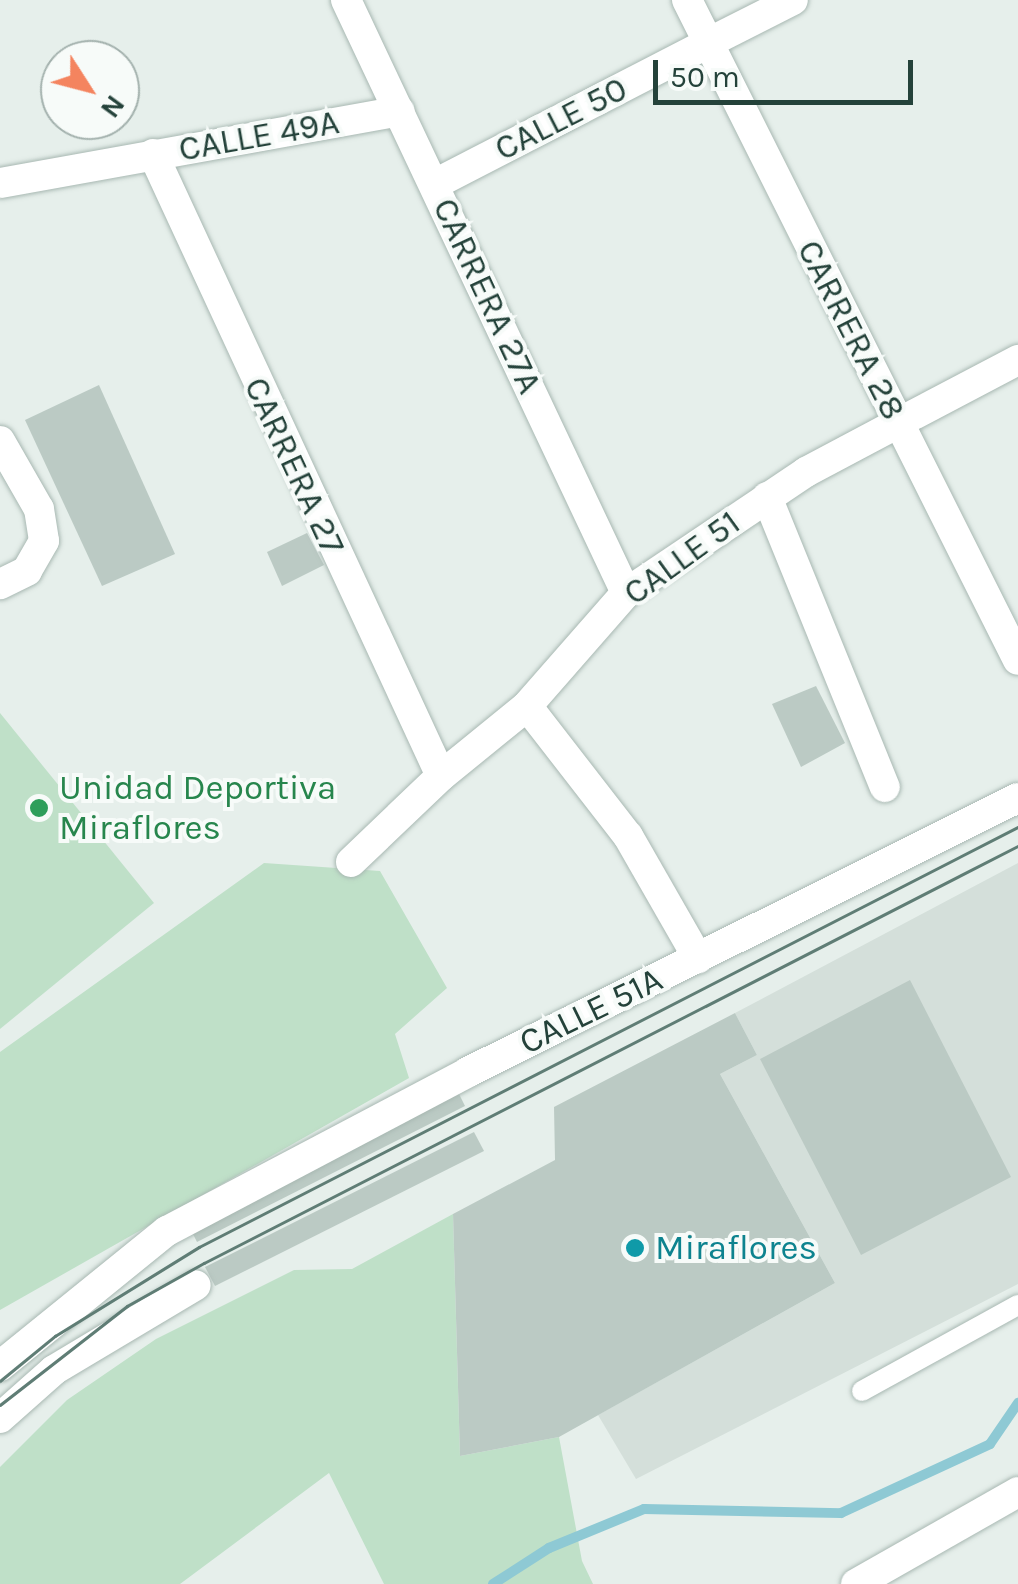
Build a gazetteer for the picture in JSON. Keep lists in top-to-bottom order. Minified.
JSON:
{"streets":{"street":["CALLE 50","CALLE 49A","CARRERA 27A","CARRERA 28","CARRERA 27","CALLE 51","CALLE 51A"]},"crossings":[["CALLE 50","CARRERA 27A"],["CALLE 50","CARRERA 28"],["CALLE 49A","CARRERA 27A"],["CALLE 49A","CARRERA 27"],["CARRERA 27A","CALLE 51"],["CARRERA 28","CALLE 51"],["CARRERA 27","CALLE 51"]],"places":["Unidad Deportiva Miraflores","Miraflores"],"scale_bar":"50 m","north":"bottom right"}
